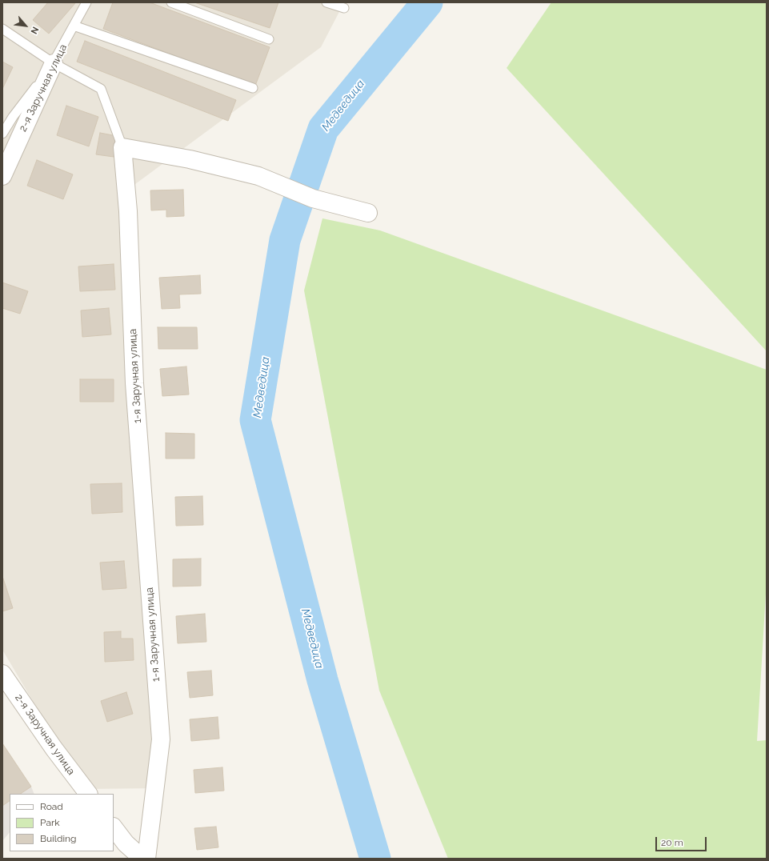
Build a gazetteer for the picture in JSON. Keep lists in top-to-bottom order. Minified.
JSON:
{"streets":{"street":["2-я Заручная улица","1-я Заручная улица"]},"water":["Медведица"],"legend":["Road","Park","Building"],"scale_bar":"20 m","north":"bottom right"}
